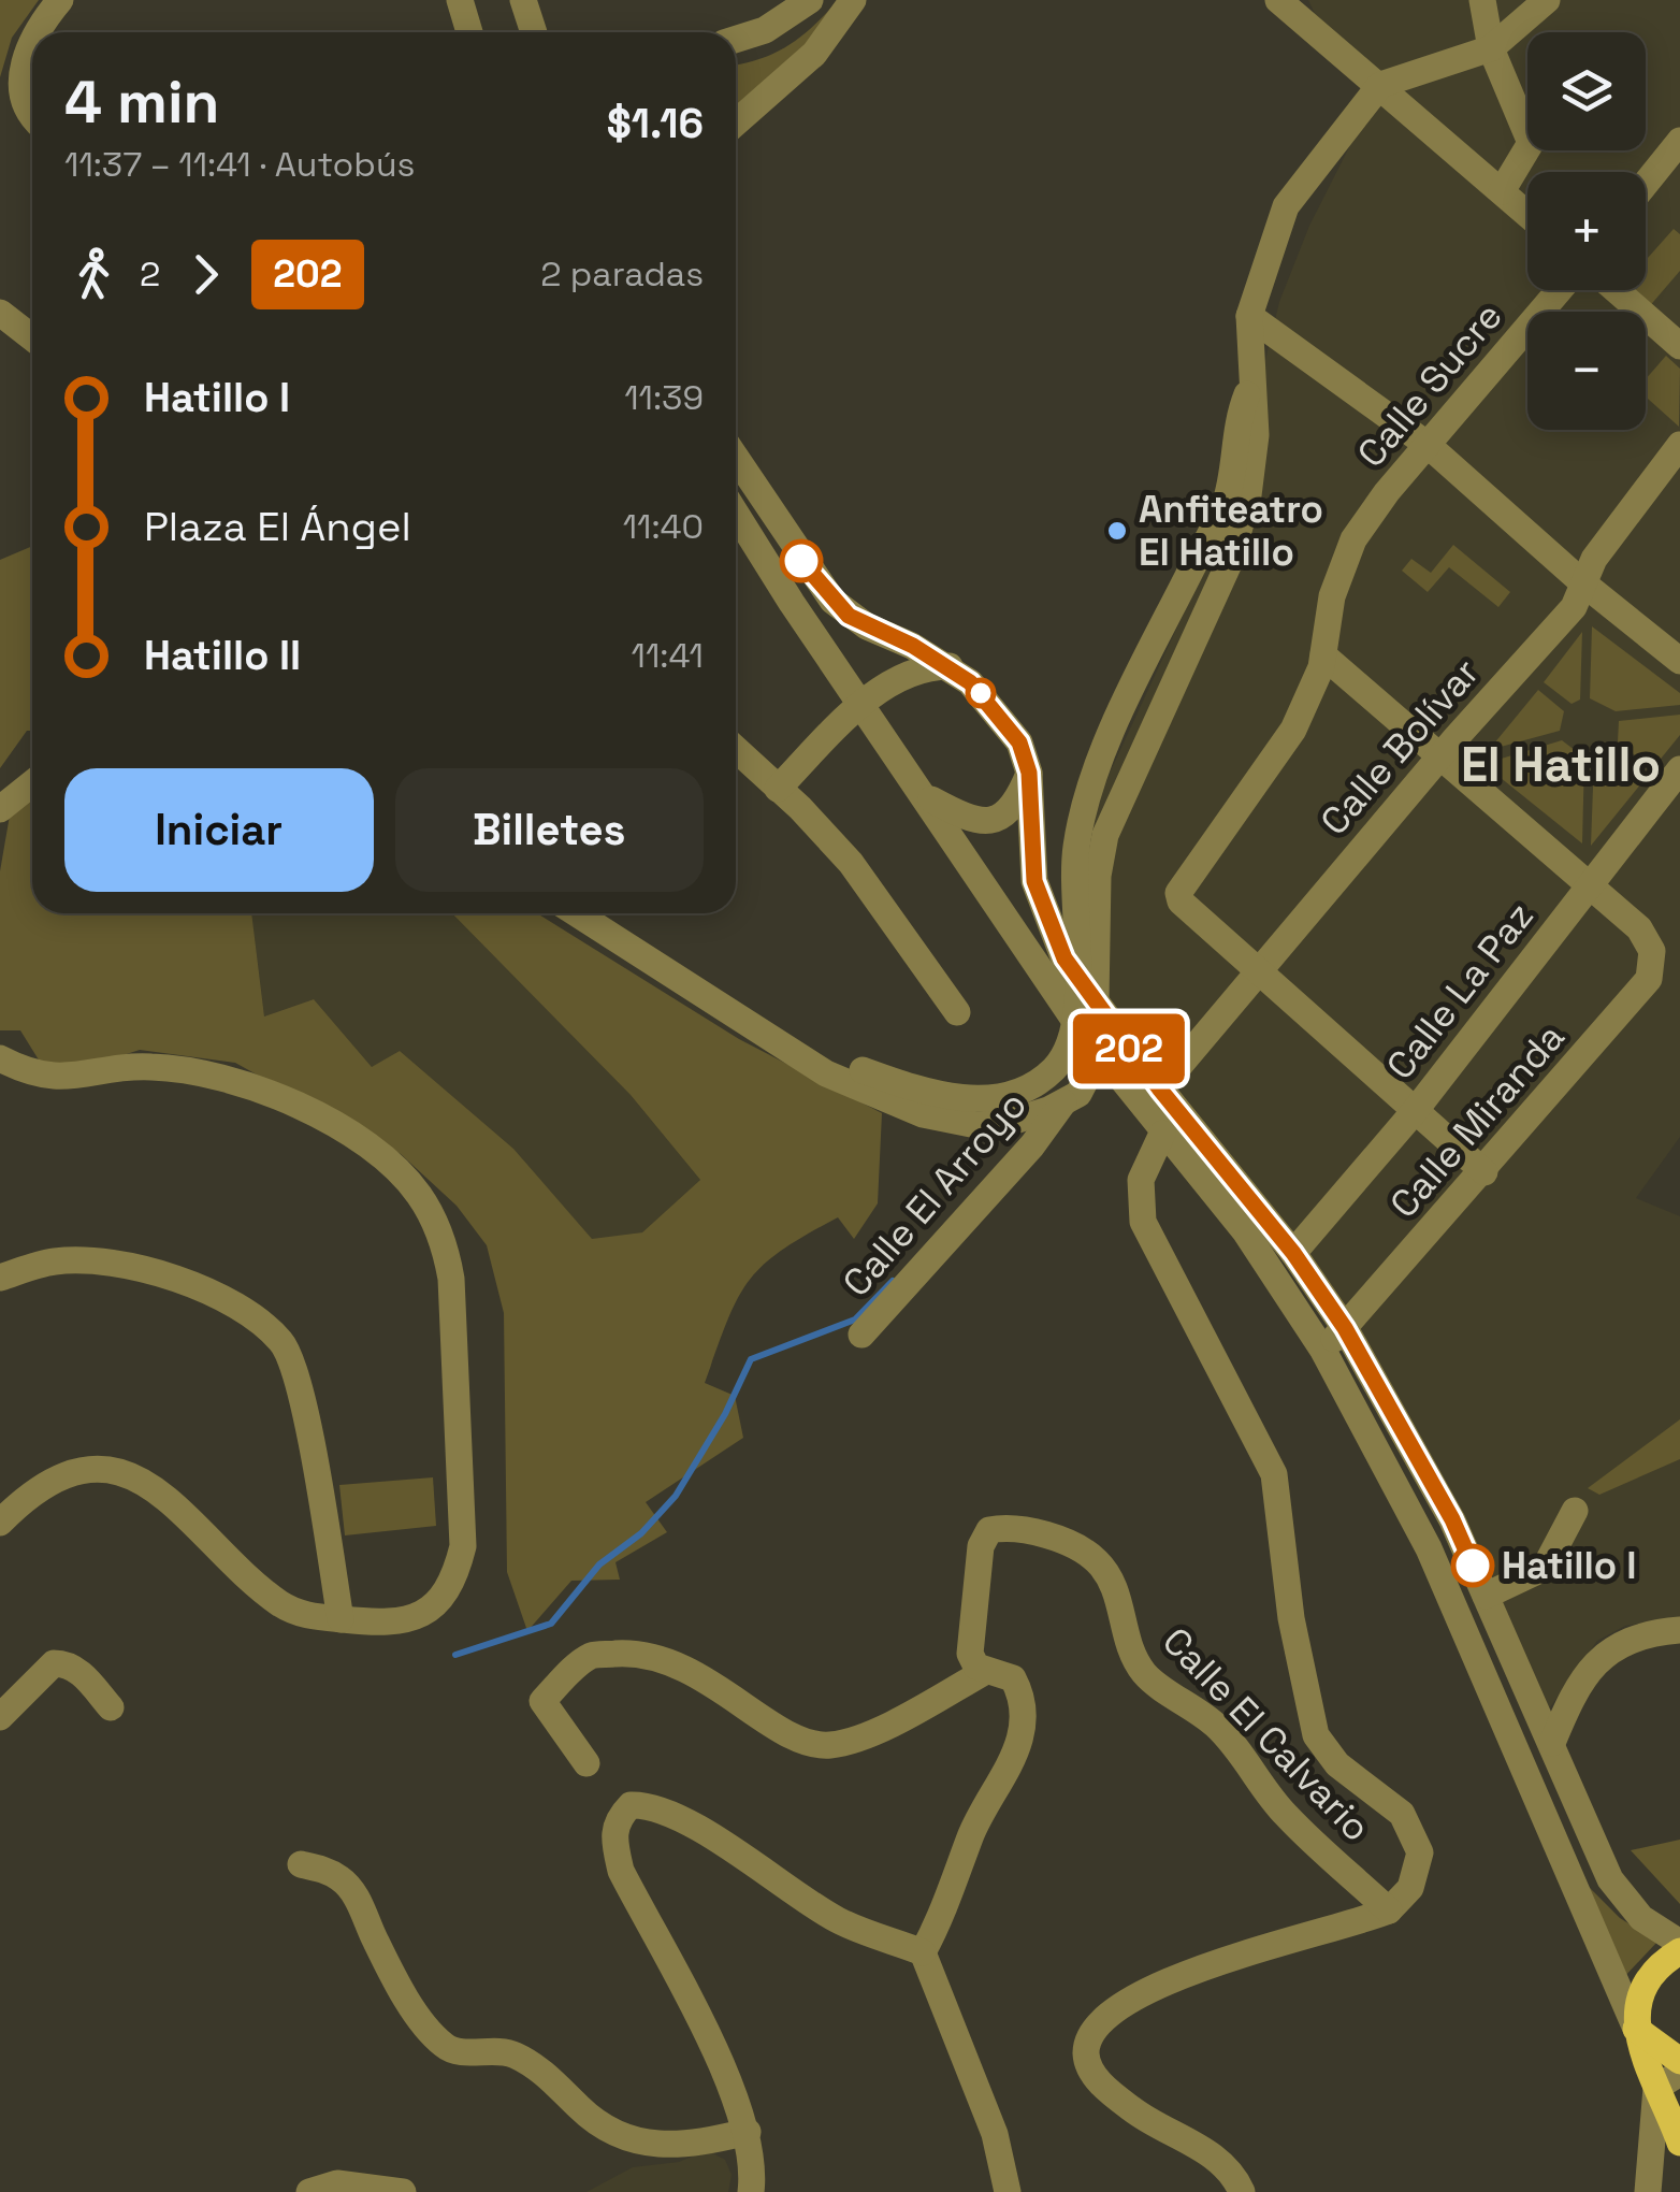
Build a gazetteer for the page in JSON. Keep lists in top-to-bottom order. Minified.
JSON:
{"streets":{"street":["Calle Sucre","Calle Bolívar","Calle La Paz","Calle Miranda","Calle El Arroyo","Calle El Calvario"]},"crossings":[["Calle Sucre","Calle Bolívar"],["Calle La Paz","Calle Miranda"]],"districts":["El Hatillo"],"places":["Anfiteatro El Hatillo","Hatillo I"],"lines":["bus line 202"],"page":{"on_map":"202","map_buttons":["+","−"],"heading":["4 min","11:37 – 11:41 · Autobús","$1.16"],"legs":["2","202","2 paradas"],"list":[{"name":"Hatillo I","value":"11:39"},{"name":"Plaza El Ángel","value":"11:40"},{"name":"Hatillo II","value":"11:41"}],"buttons":["Iniciar","Billetes"]}}
